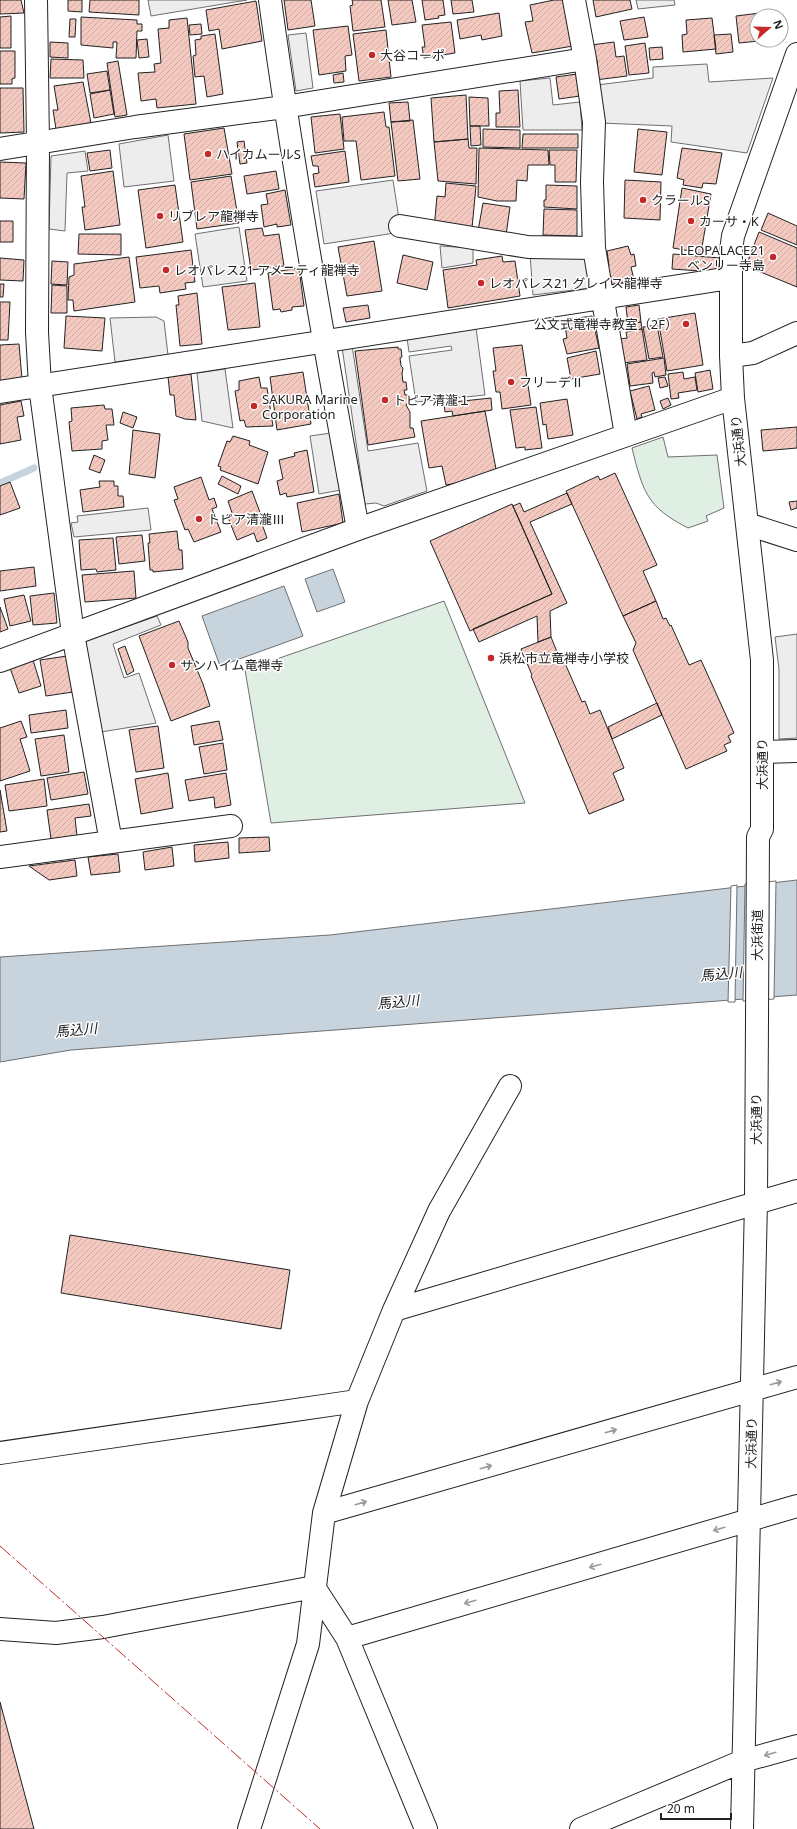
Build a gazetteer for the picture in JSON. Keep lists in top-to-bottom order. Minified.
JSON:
{"streets":{"street":["大浜通り","大浜街道"]},"crossings":[["大浜通り","大浜街道"]],"water":["馬込川"],"places":["大谷コーポ","ハイカムールS","クラールS","リブレア龍禅寺","カーサ・K","LEOPALACE21 ベンリー寺島","レオパレス21 アメニティ龍禅寺","レオパレス21 グレイス龍禅寺","公文式竜禅寺教室（2F）","フリーデⅡ","トピア清瀧１","SAKURA Marine Corporation","トピア清瀧Ⅲ","浜松市立竜禅寺小学校","サンハイム竜禅寺"],"scale_bar":"20 m","north":"right"}
